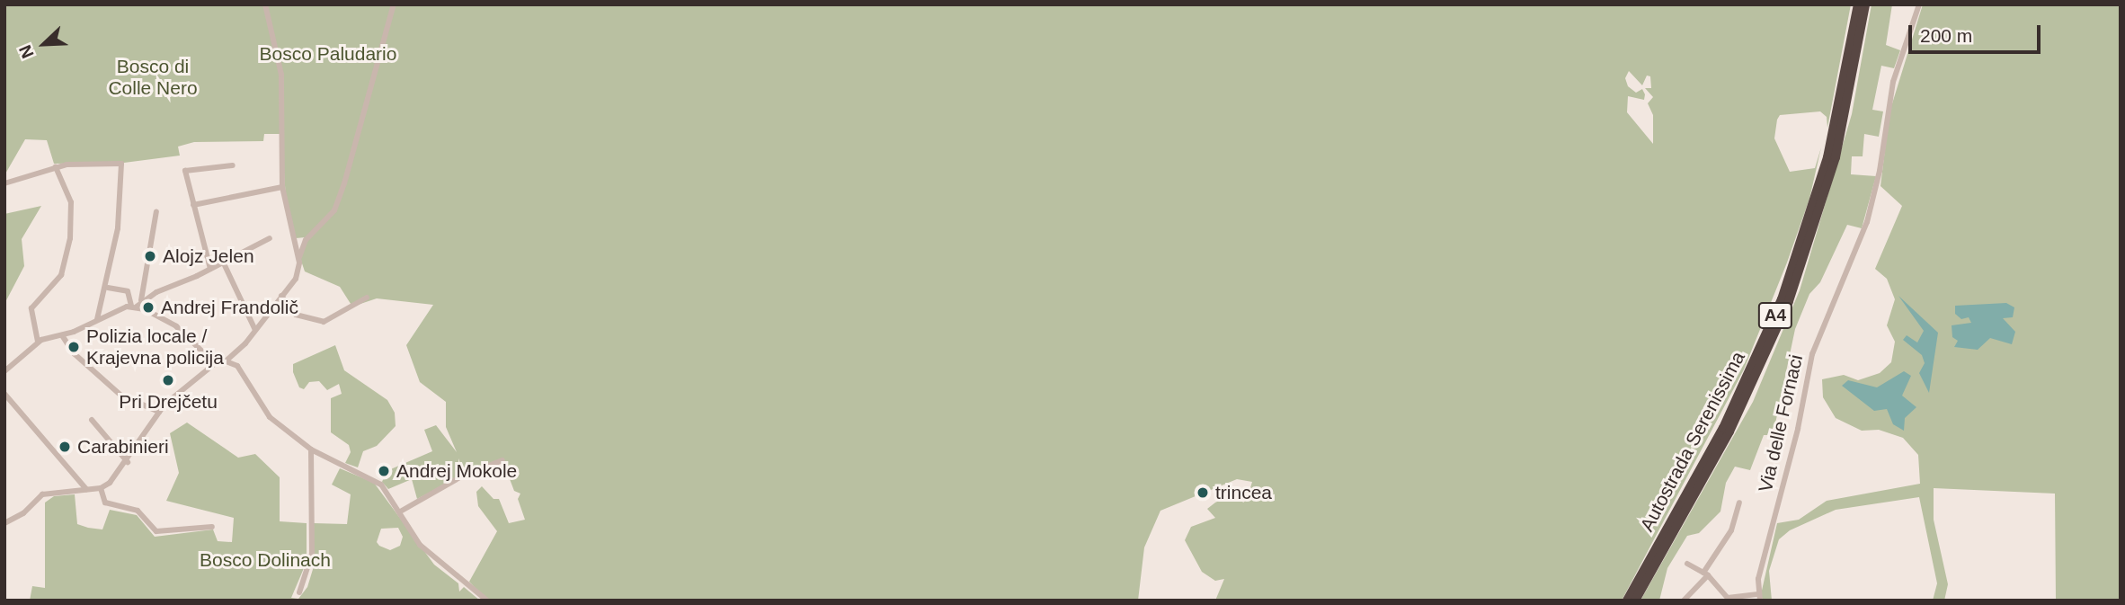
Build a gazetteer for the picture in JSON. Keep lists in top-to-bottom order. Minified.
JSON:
{"streets":{"highway":["A4","Autostrada Serenissima"],"street":["Via delle Fornaci"]},"parks":["Bosco Paludario","Bosco di Colle Nero","Bosco Dolinach"],"places":["Alojz Jelen","Andrej Frandolič","Polizia locale / Krajevna policija","Pri Drejčetu","Carabinieri","Andrej Mokole","trincea"],"scale_bar":"200 m","north":"bottom left"}
